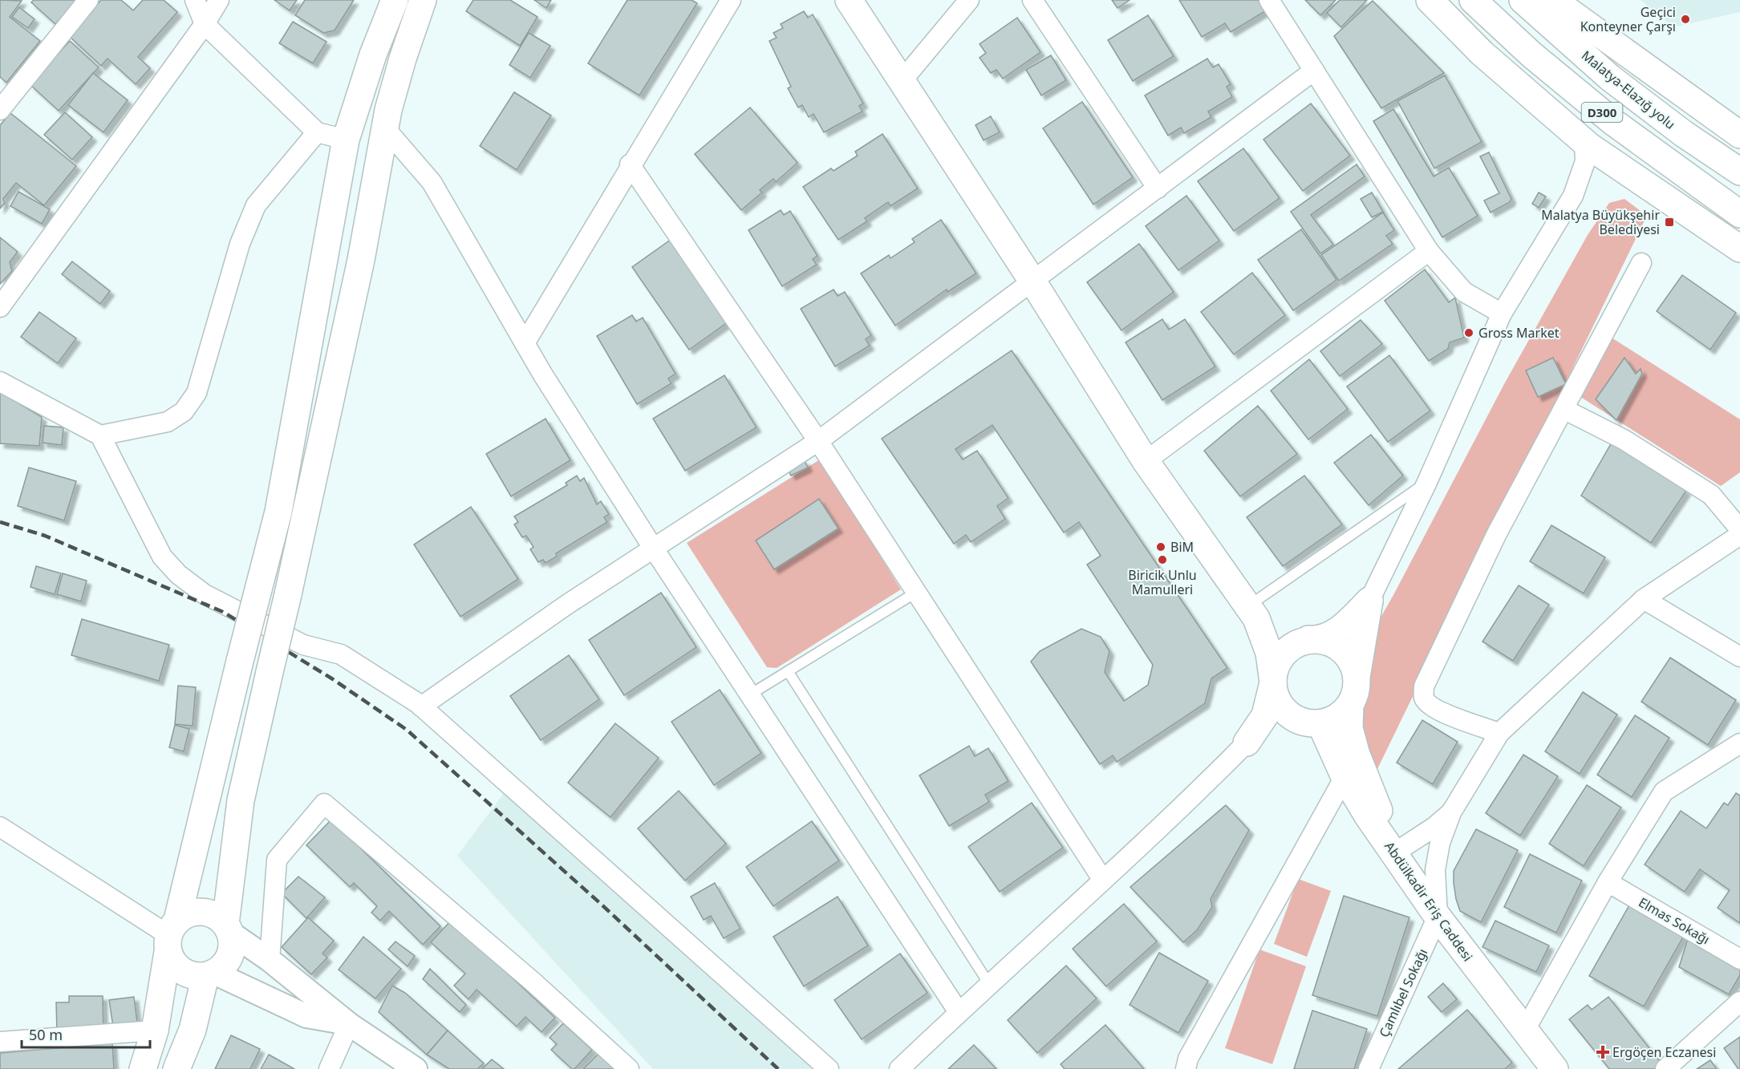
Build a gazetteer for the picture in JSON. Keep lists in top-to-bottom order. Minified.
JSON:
{"streets":{"main road":["Malatya-Elazığ yolu","D300","Abdülkadir Eriş Caddesi"],"street":["Elmas Sokağı","Çamlıbel Sokağı"]},"crossings":[["Abdülkadir Eriş Caddesi","Çamlıbel Sokağı"]],"places":{"other":["Geçici Konteyner Çarşı","Gross Market","BiM","Biricik Unlu Mamulleri"],"transit":["Malatya Büyükşehir Belediyesi"],"health":["Ergöçen Eczanesi"]},"scale_bar":"50 m"}
